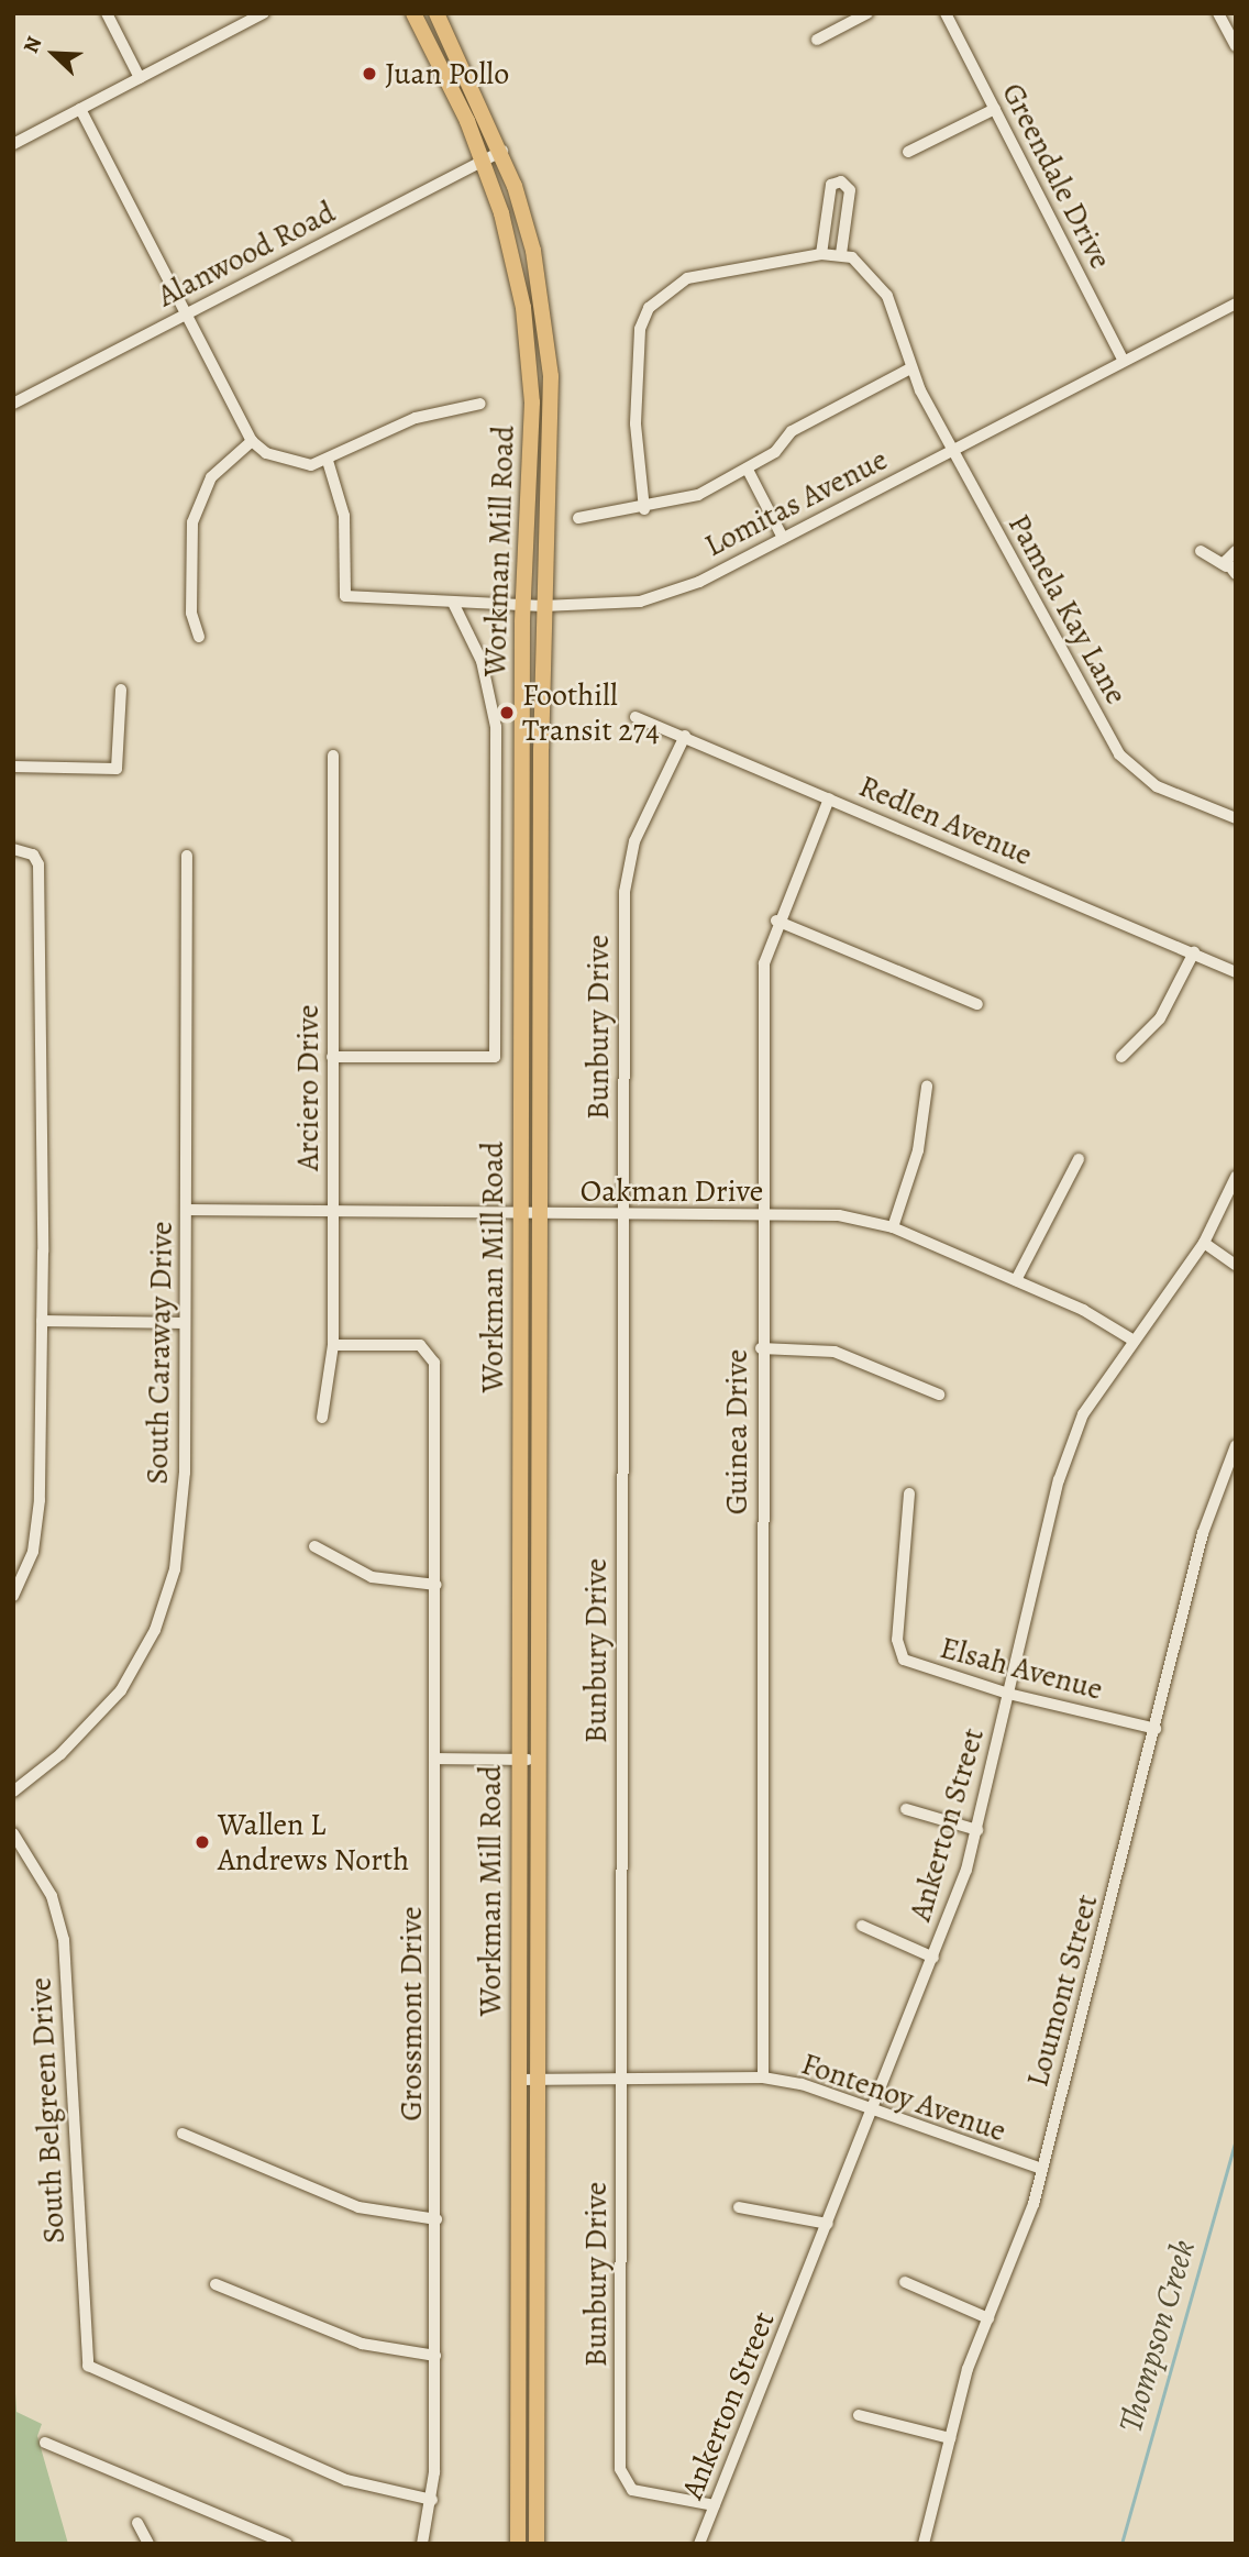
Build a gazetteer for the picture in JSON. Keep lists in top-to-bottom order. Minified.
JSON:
{"streets":{"main road":["Workman Mill Road"],"street":["Greendale Drive","Alanwood Road","Lomitas Avenue","Pamela Kay Lane","Redlen Avenue","Bunbury Drive","Arciero Drive","Oakman Drive","South Caraway Drive","Guinea Drive","Elsah Avenue","Ankerton Street","Loumont Street","Grossmont Drive","Fontenoy Avenue","South Belgreen Drive"]},"crossings":[["Greendale Drive","Lomitas Avenue"],["Alanwood Road","Workman Mill Road"],["Lomitas Avenue","Workman Mill Road"],["Lomitas Avenue","Pamela Kay Lane"],["Workman Mill Road","Oakman Drive"],["Workman Mill Road","Fontenoy Avenue"],["Redlen Avenue","Bunbury Drive"],["Redlen Avenue","Guinea Drive"],["Bunbury Drive","Oakman Drive"],["Bunbury Drive","Ankerton Street"],["Bunbury Drive","Fontenoy Avenue"],["Arciero Drive","Oakman Drive"],["Arciero Drive","Grossmont Drive"],["Oakman Drive","South Caraway Drive"],["Oakman Drive","Guinea Drive"],["Oakman Drive","Ankerton Street"],["Guinea Drive","Fontenoy Avenue"],["Elsah Avenue","Ankerton Street"],["Elsah Avenue","Loumont Street"],["Ankerton Street","Fontenoy Avenue"],["Loumont Street","Fontenoy Avenue"],["Grossmont Drive","South Belgreen Drive"]],"water":["Thompson Creek"],"places":["Juan Pollo","Foothill Transit 274","Wallen L Andrews North"],"north":"top left"}
